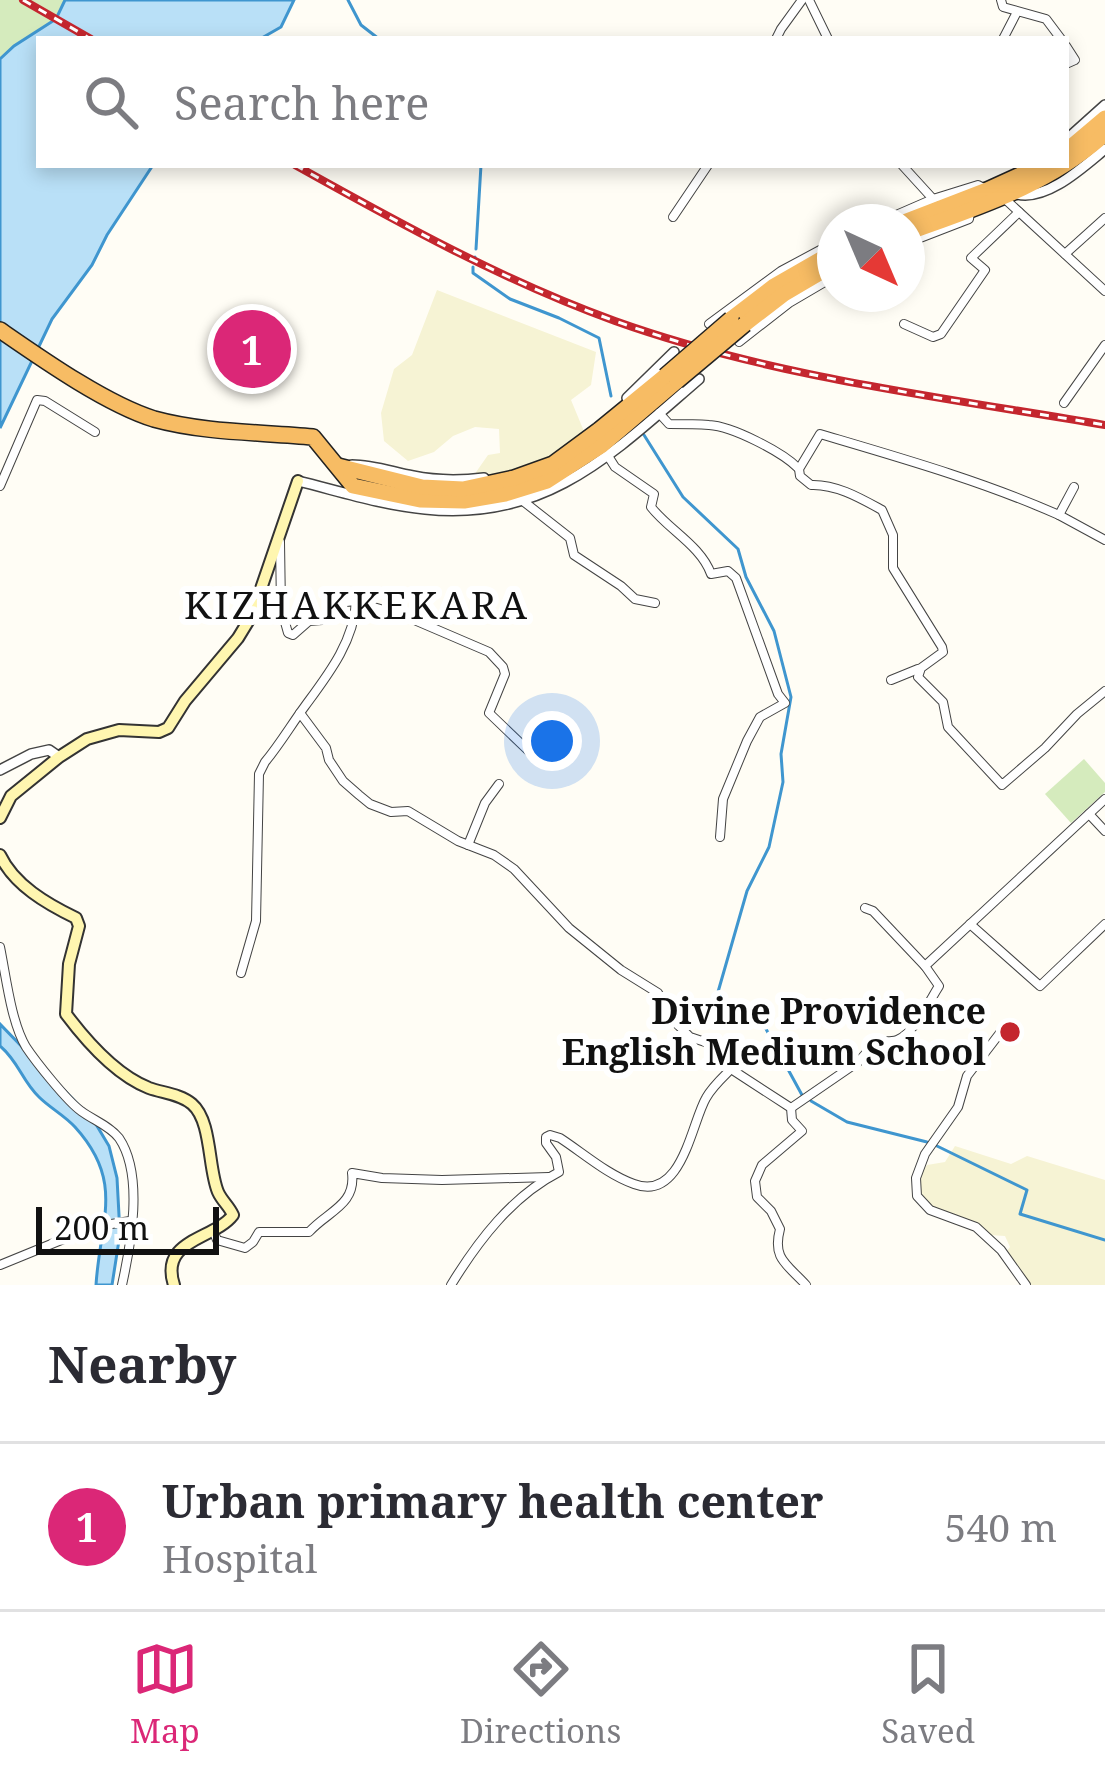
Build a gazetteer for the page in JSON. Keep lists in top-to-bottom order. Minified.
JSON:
{"districts":["KIZHAKKEKARA"],"places":["Divine Providence English Medium School"],"scale_bar":"200 m","north":"bottom right","page":{"search":"Search here","pins":"1","scale":"200 m","heading":"Nearby","list":[{"mark":"1","name":"Urban primary health center","note":"Hospital","value":"540 m"}],"nav":["Map","Directions","Saved"]}}
